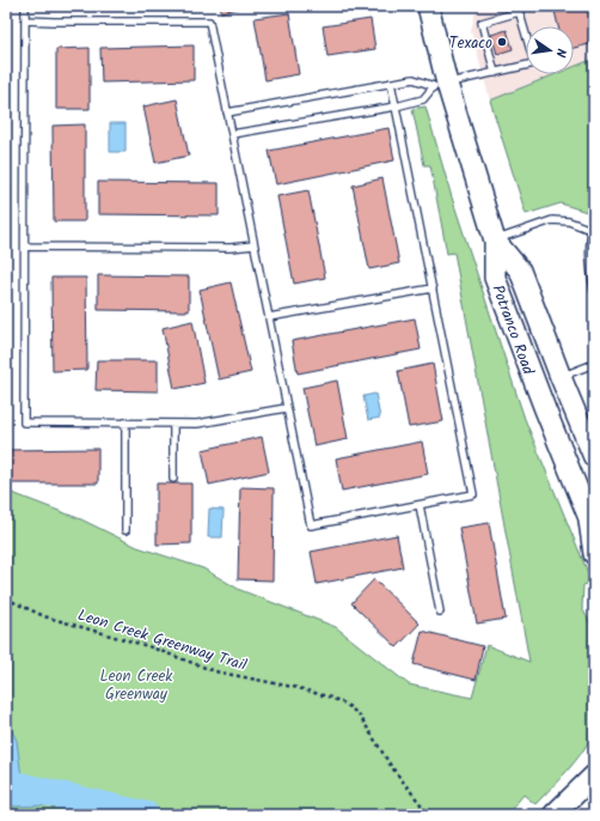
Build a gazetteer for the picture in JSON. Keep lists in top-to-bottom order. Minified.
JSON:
{"streets":{"main road":["Potranco Road"],"path":["Leon Creek Greenway Trail"]},"parks":["Leon Creek Greenway"],"places":["Texaco"],"north":"right"}
